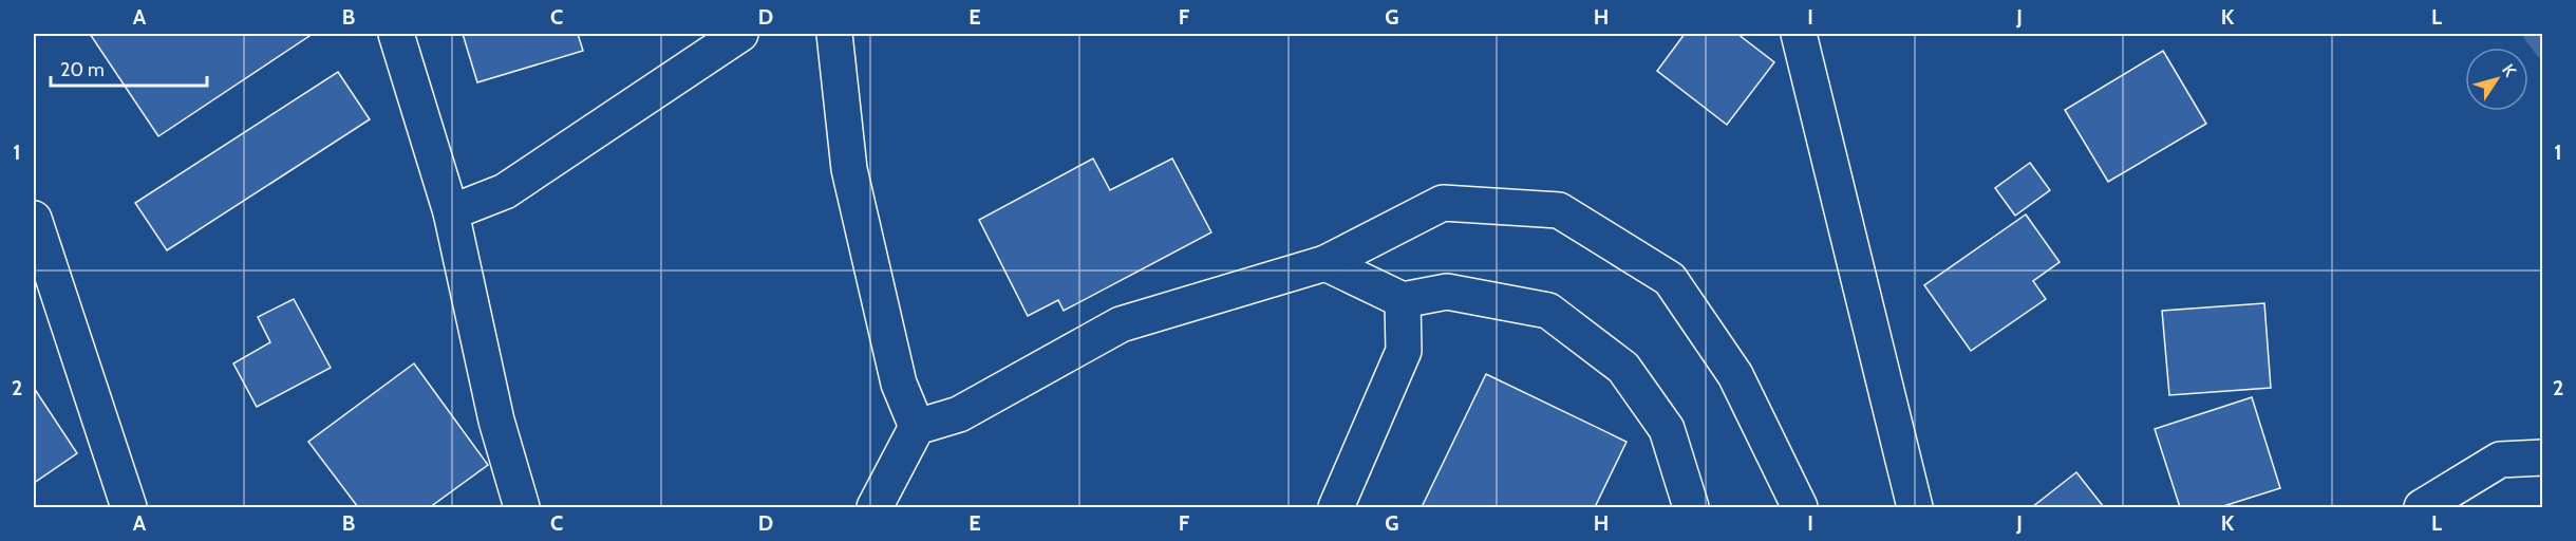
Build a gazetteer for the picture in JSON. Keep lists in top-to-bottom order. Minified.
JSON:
{"scale_bar":"20 m","north":"top right","grid":{"columns":["A","B","C","D","E","F","G","H","I","J","K","L"],"rows":["1","2"]}}
